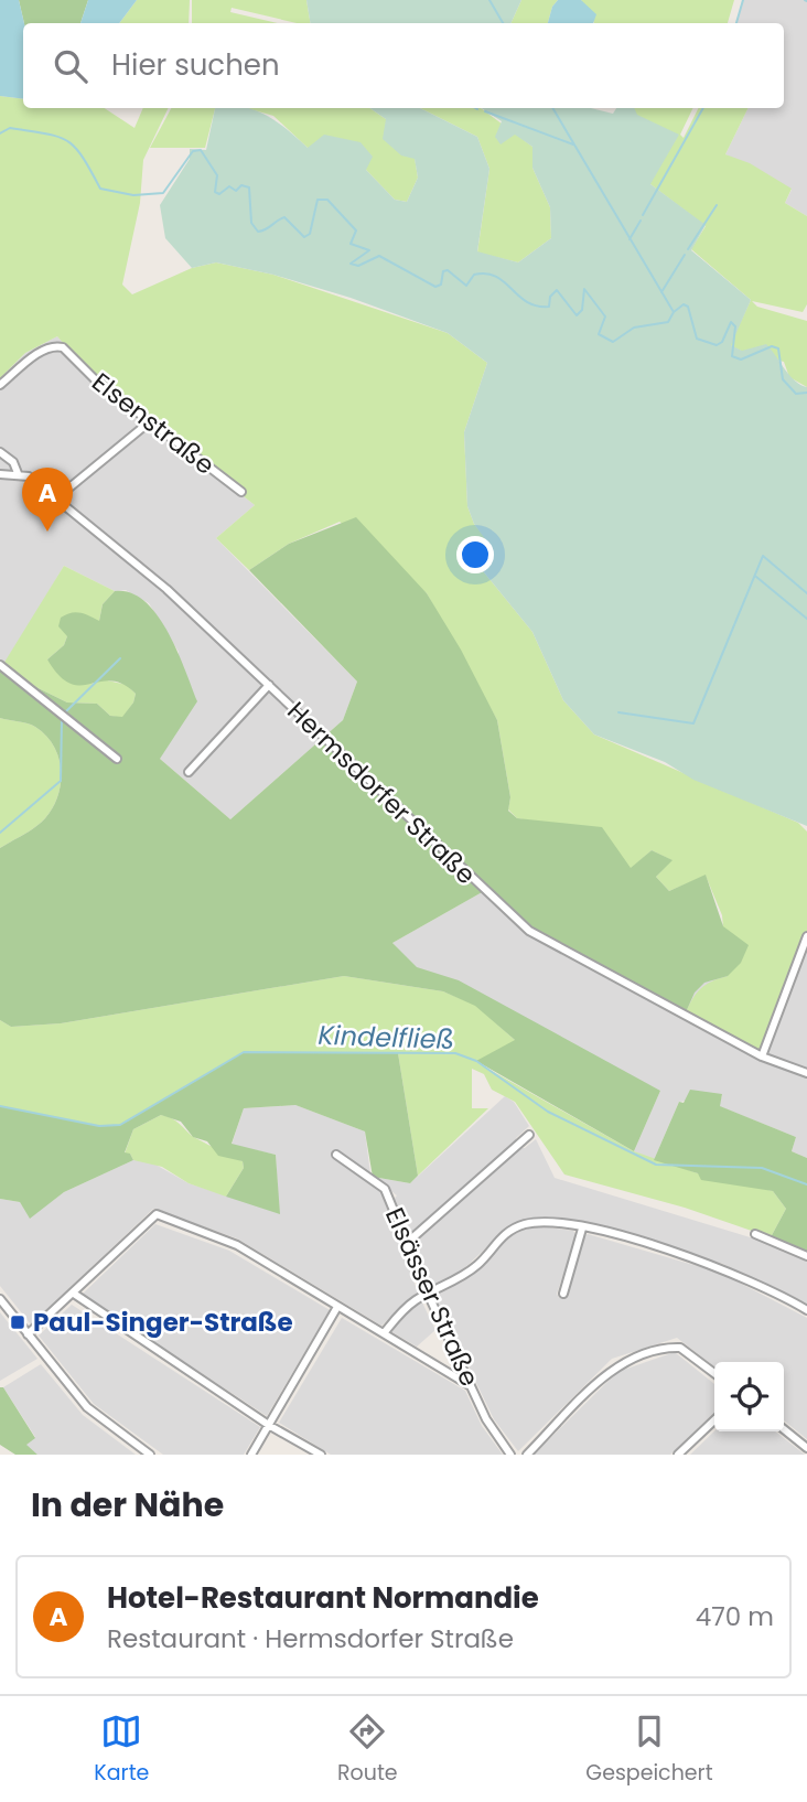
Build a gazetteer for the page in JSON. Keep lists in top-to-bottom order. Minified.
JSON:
{"streets":{"street":["Elsenstraße","Hermsdorfer Straße","Elsässer Straße"]},"water":["Kindelfließ"],"places":{"transit":["Paul-Singer-Straße"]},"page":{"search":"Hier suchen","pins":"A","heading":"In der Nähe","list":[{"mark":"A","name":"Hotel-Restaurant Normandie","note":"Restaurant · Hermsdorfer Straße","value":"470 m"}],"nav":["Karte","Route","Gespeichert"]}}
